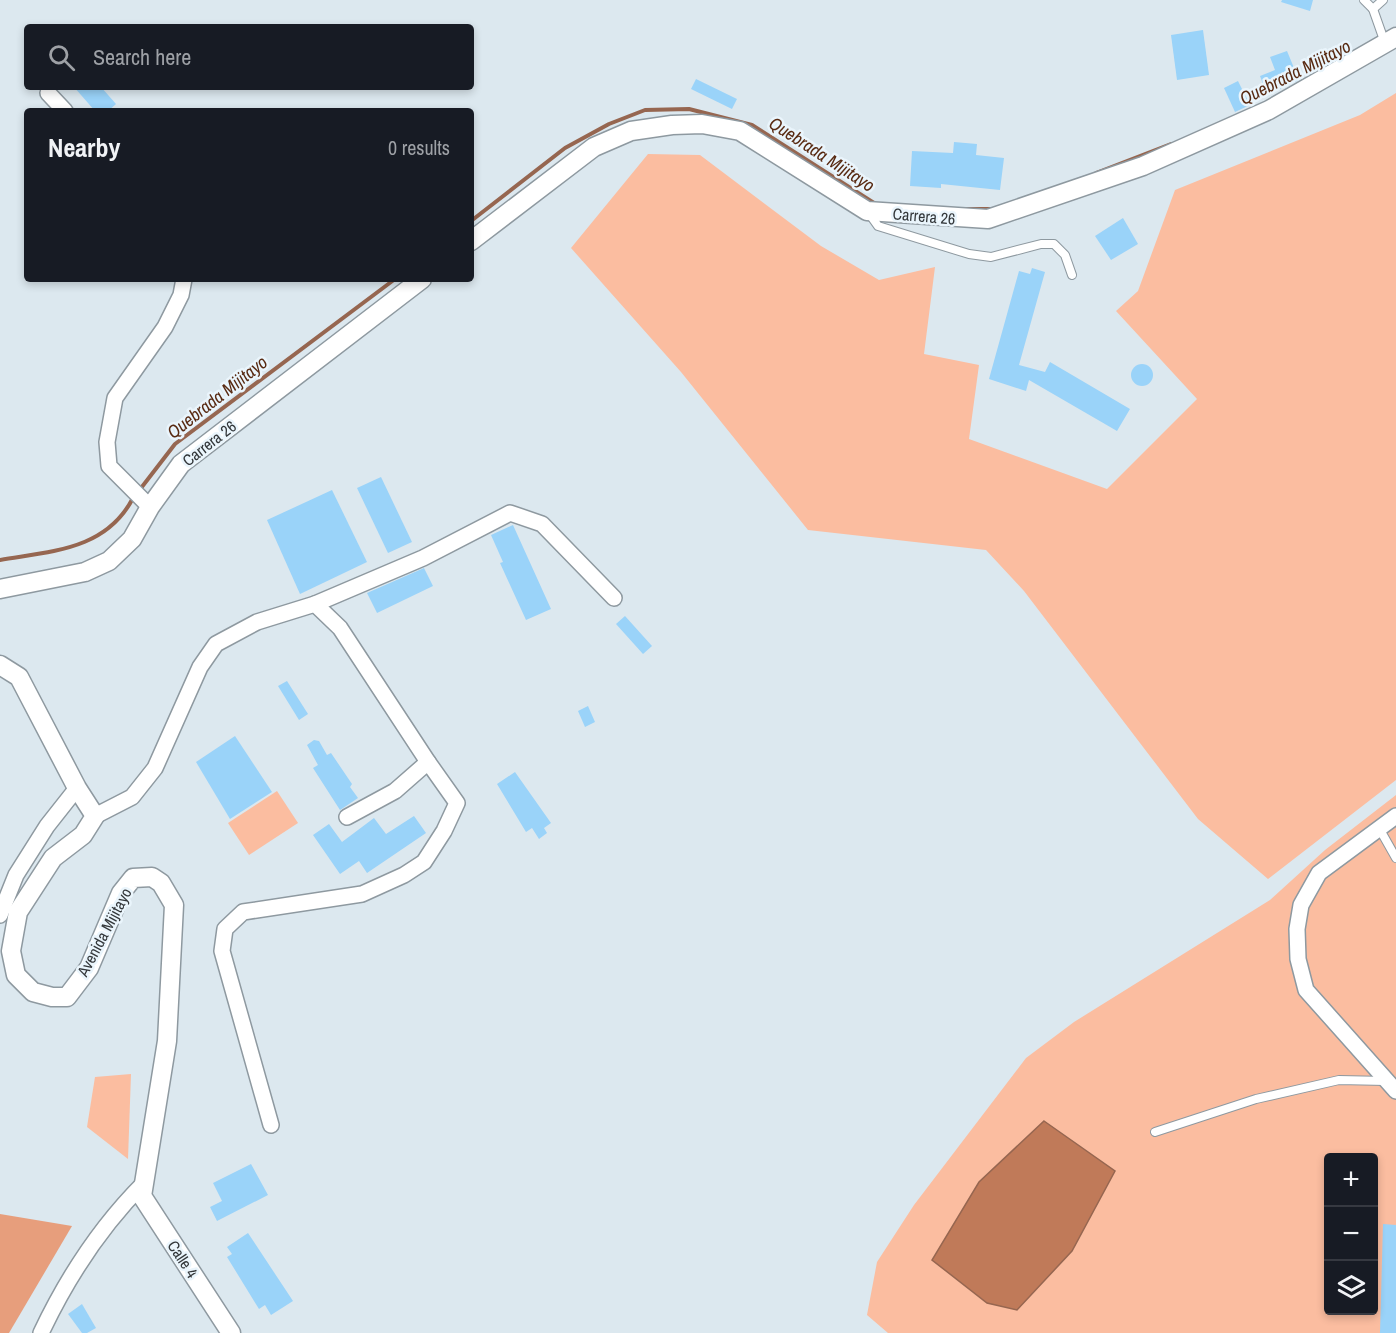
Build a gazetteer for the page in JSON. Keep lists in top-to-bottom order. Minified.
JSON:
{"streets":{"street":["Carrera 26","Avenida Mijitayo","Calle 4"]},"crossings":[["Avenida Mijitayo","Calle 4"]],"water":["Quebrada Mijitayo"],"page":{"search":"Search here","heading":["Nearby","0 results"],"map_buttons":["+","−"]}}
